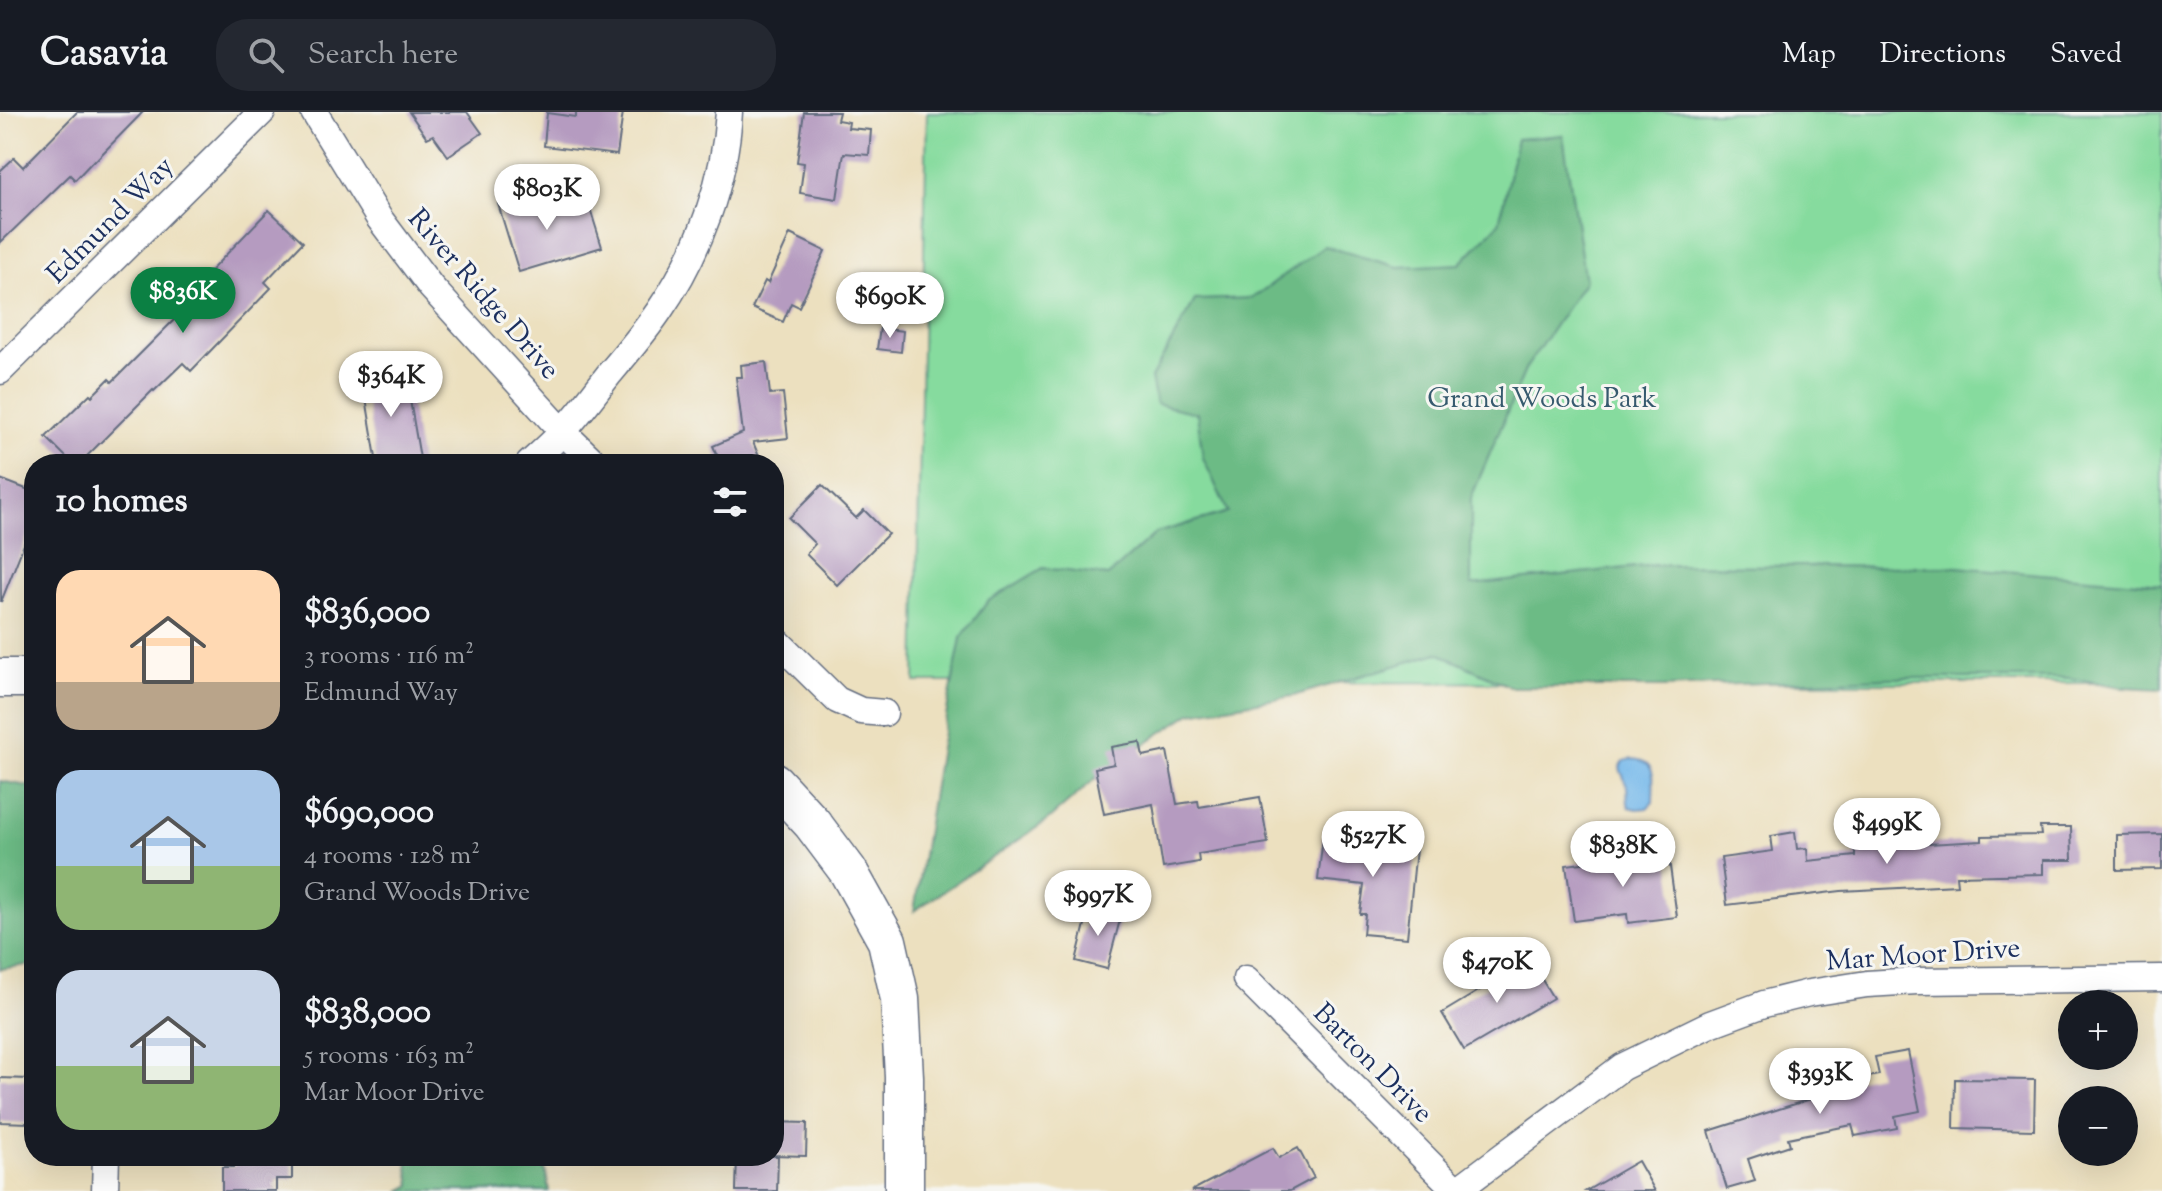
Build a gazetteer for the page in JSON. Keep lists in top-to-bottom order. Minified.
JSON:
{"streets":{"street":["Edmund Way","River Ridge Drive","Mar Moor Drive","Barton Drive"]},"crossings":[["Mar Moor Drive","Barton Drive"]],"parks":["Grand Woods Park"],"page":{"header":"Casavia","search":"Search here","nav":["Map","Directions","Saved"],"price":["$803K","$836K","$690K","$364K","$499K","$527K","$838K","$997K","$470K","$393K"],"heading":"10 homes","list":[{"name":"$836,000","note":"3 rooms · 116 m² · Edmund Way"},{"name":"$690,000","note":"4 rooms · 128 m² · Grand Woods Drive"},{"name":"$838,000","note":"5 rooms · 163 m² · Mar Moor Drive"}],"map_buttons":["+","−"]}}
